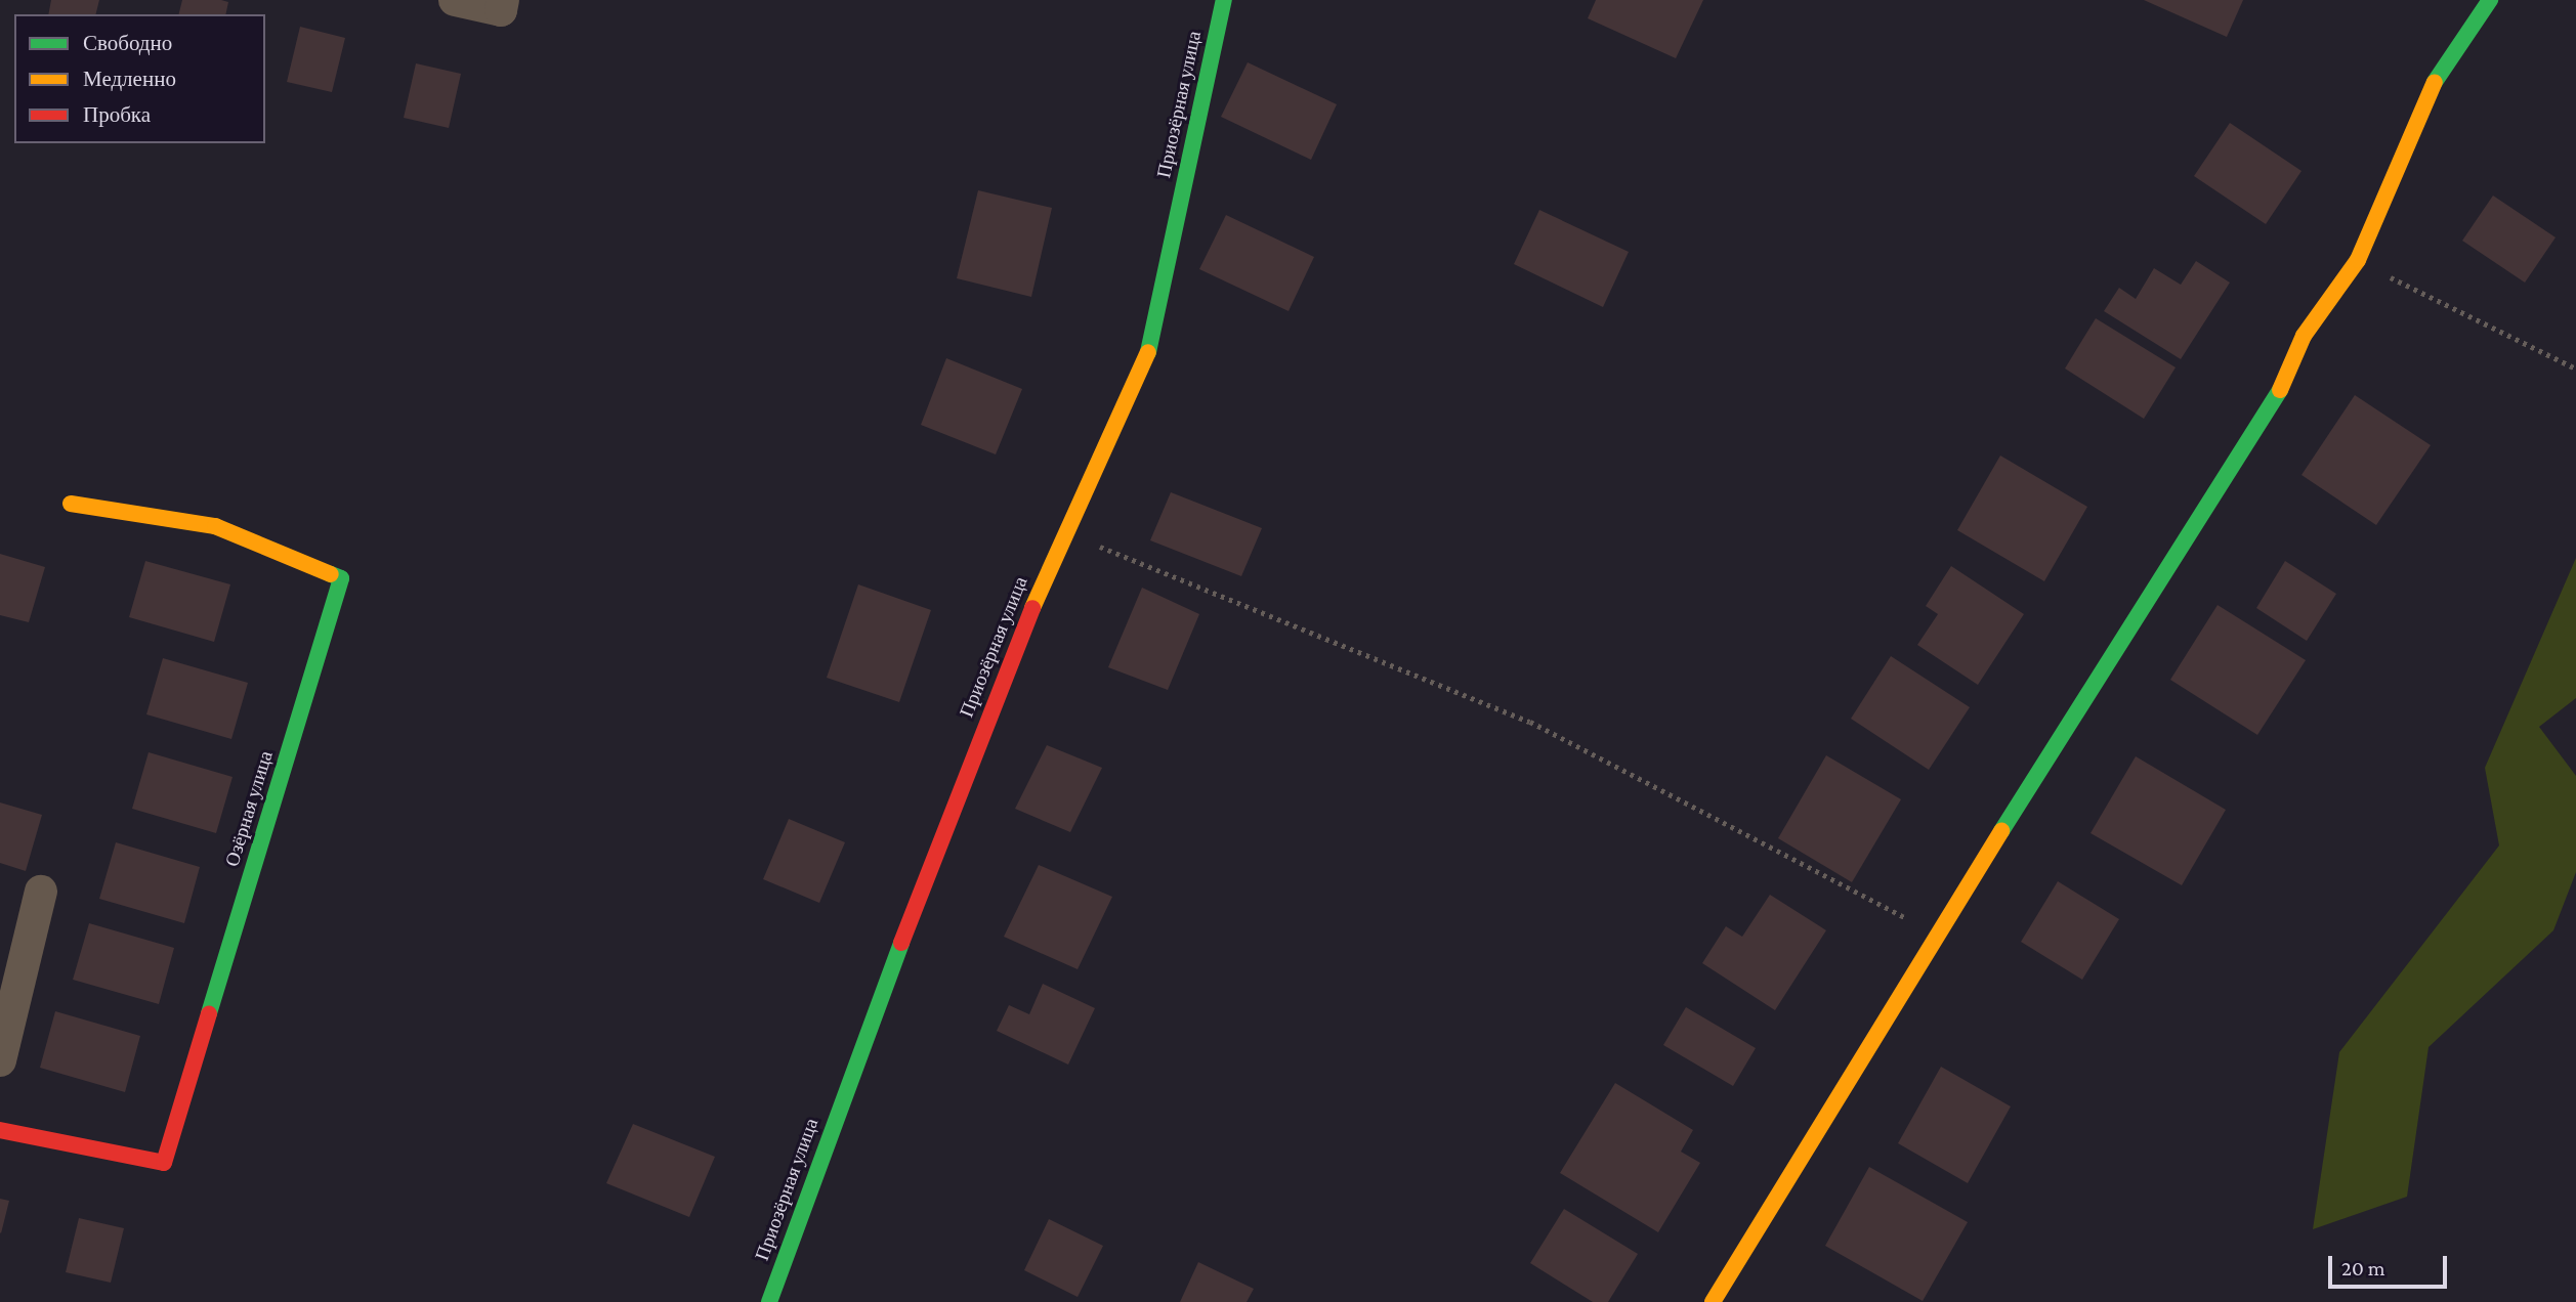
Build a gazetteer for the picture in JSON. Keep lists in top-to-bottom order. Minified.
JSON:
{"streets":{"street":["Приозёрная улица","Озёрная улица"]},"legend":["Свободно","Медленно","Пробка"],"scale_bar":"20 m"}
